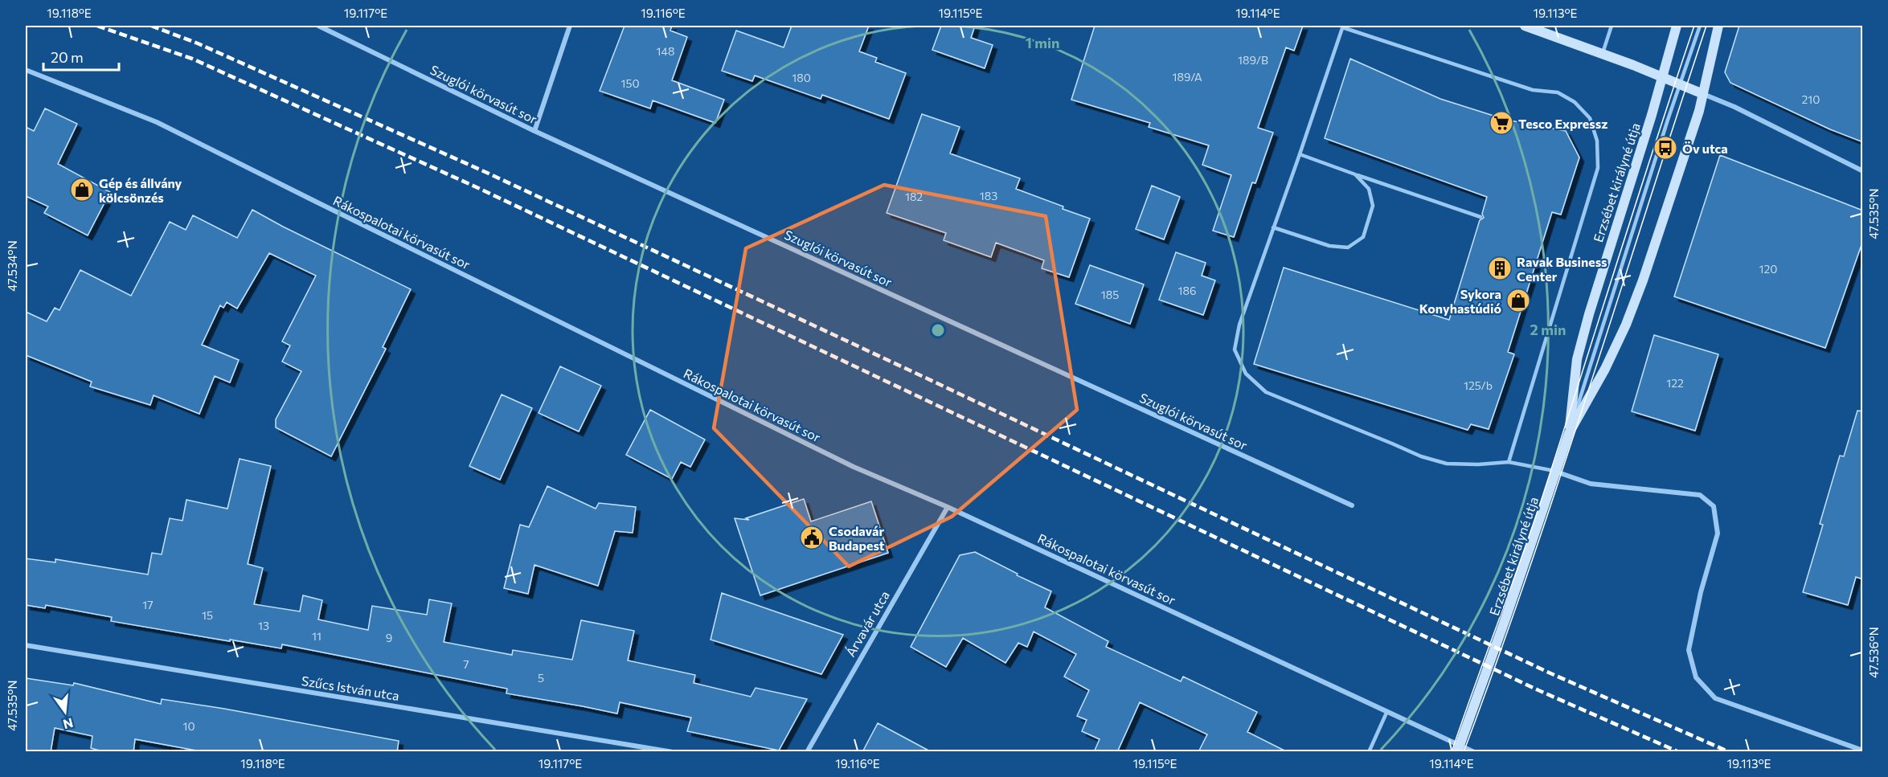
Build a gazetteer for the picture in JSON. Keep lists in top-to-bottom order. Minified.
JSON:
{"streets":{"street":["Szuglói körvasút sor","Erzsébet királyné útja","Rákospalotai körvasút sor","Árvavár utca","Szűcs István utca"]},"crossings":[["Erzsébet királyné útja","Rákospalotai körvasút sor"],["Rákospalotai körvasút sor","Árvavár utca"]],"places":{"supermarket":["Tesco Expressz"],"bus stop":["Öv utca"],"shop":["Gép és állvány kölcsönzés","Sykora Konyhastúdió"],"building":["Ravak Business Center"],"public building":["Csodavár Budapest"]},"house_numbers":["148","189/B","189/A","180","150","210","183","182","120","186","185","122","125/b","17","15","13","11","9","7","5","10"],"scale_bar":"20 m","north":"bottom","coordinates":["19.118°E","19.117°E","19.116°E","19.115°E","19.114°E","19.113°E","47.535°N","47.534°N","47.536°N"],"rings":["1 min","2 min"]}
